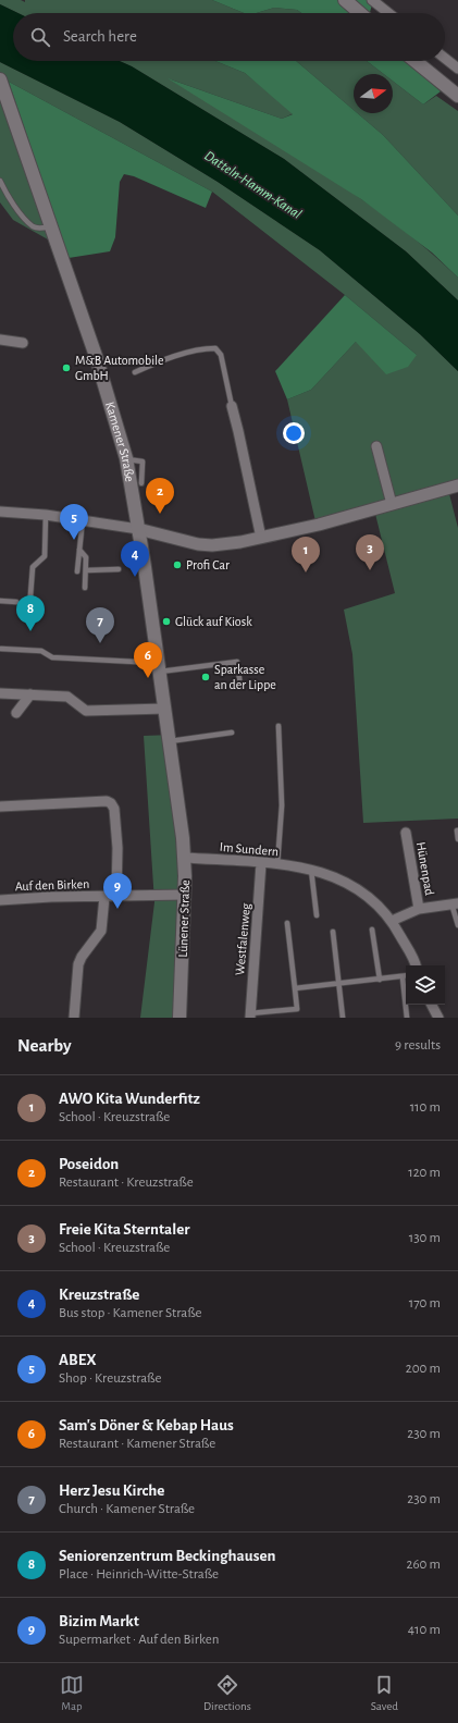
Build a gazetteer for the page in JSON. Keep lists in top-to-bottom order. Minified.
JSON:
{"streets":{"main road":["Kamener Straße","Lünener Straße"],"street":["Im Sundern","Hünenpad","Auf den Birken","Westfalenweg"]},"crossings":[["Kamener Straße","Lünener Straße"],["Im Sundern","Hünenpad"],["Im Sundern","Lünener Straße"],["Im Sundern","Westfalenweg"],["Auf den Birken","Lünener Straße"]],"water":["Datteln-Hamm-Kanal"],"places":["M&B Automobile GmbH","Profi Car","Glück auf Kiosk","Sparkasse an der Lippe"],"north":"right","page":{"search":"Search here","pins":["2","5","3","1","4","8","7","6","9"],"heading":["Nearby","9 results"],"list":[{"mark":"1","name":"AWO Kita Wunderfitz","note":"School · Kreuzstraße","value":"110 m"},{"mark":"2","name":"Poseidon","note":"Restaurant · Kreuzstraße","value":"120 m"},{"mark":"3","name":"Freie Kita Sterntaler","note":"School · Kreuzstraße","value":"130 m"},{"mark":"4","name":"Kreuzstraße","note":"Bus stop · Kamener Straße","value":"170 m"},{"mark":"5","name":"ABEX","note":"Shop · Kreuzstraße","value":"200 m"},{"mark":"6","name":"Sam's Döner & Kebap Haus","note":"Restaurant · Kamener Straße","value":"230 m"},{"mark":"7","name":"Herz Jesu Kirche","note":"Church · Kamener Straße","value":"230 m"},{"mark":"8","name":"Seniorenzentrum Beckinghausen","note":"Place · Heinrich-Witte-Straße","value":"260 m"},{"mark":"9","name":"Bizim Markt","note":"Supermarket · Auf den Birken","value":"410 m"}],"nav":["Map","Directions","Saved"]}}
